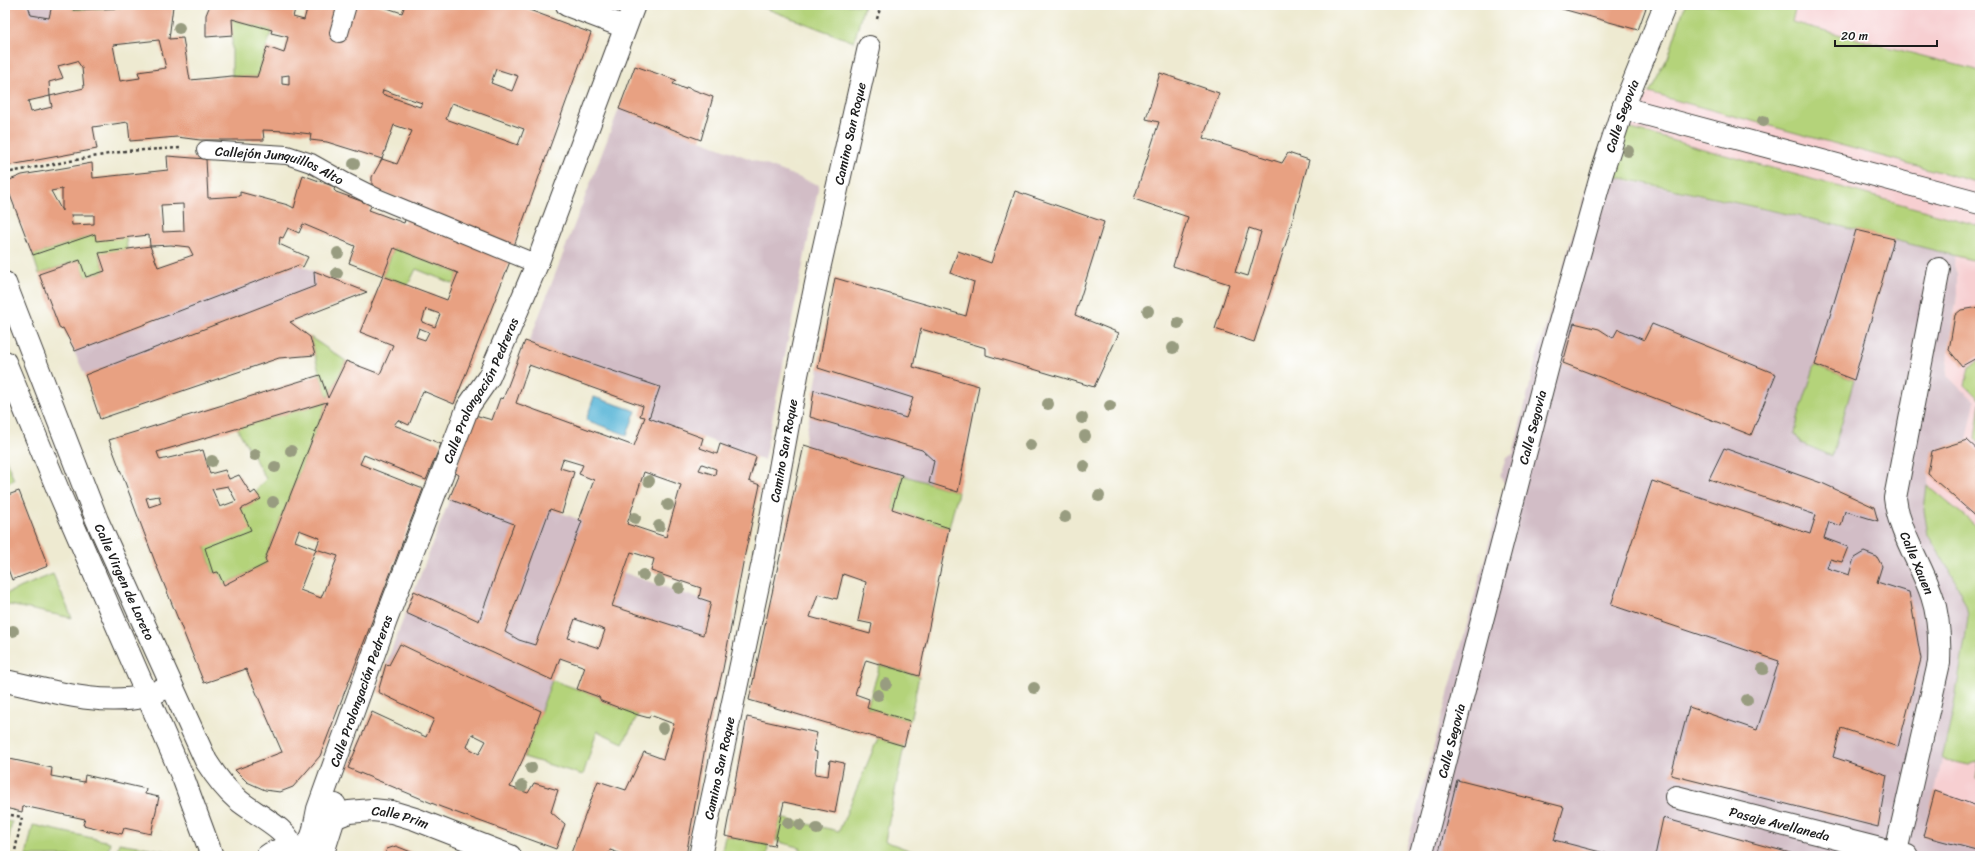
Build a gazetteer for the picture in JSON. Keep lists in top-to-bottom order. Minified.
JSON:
{"streets":{"street":["Calle Segovia","Camino San Roque","Calle Prolongación Pedreras","Calle Xauen","Calle Virgen de Loreto","Calle Prim","Pasaje Avellaneda"],"lane":["Callejón Junquillos Alto"]},"crossings":[["Callejón Junquillos Alto","Calle Prolongación Pedreras"],["Calle Prolongación Pedreras","Calle Virgen de Loreto"],["Calle Prolongación Pedreras","Calle Prim"],["Calle Xauen","Pasaje Avellaneda"],["Calle Virgen de Loreto","Calle Prim"]],"scale_bar":"20 m"}
